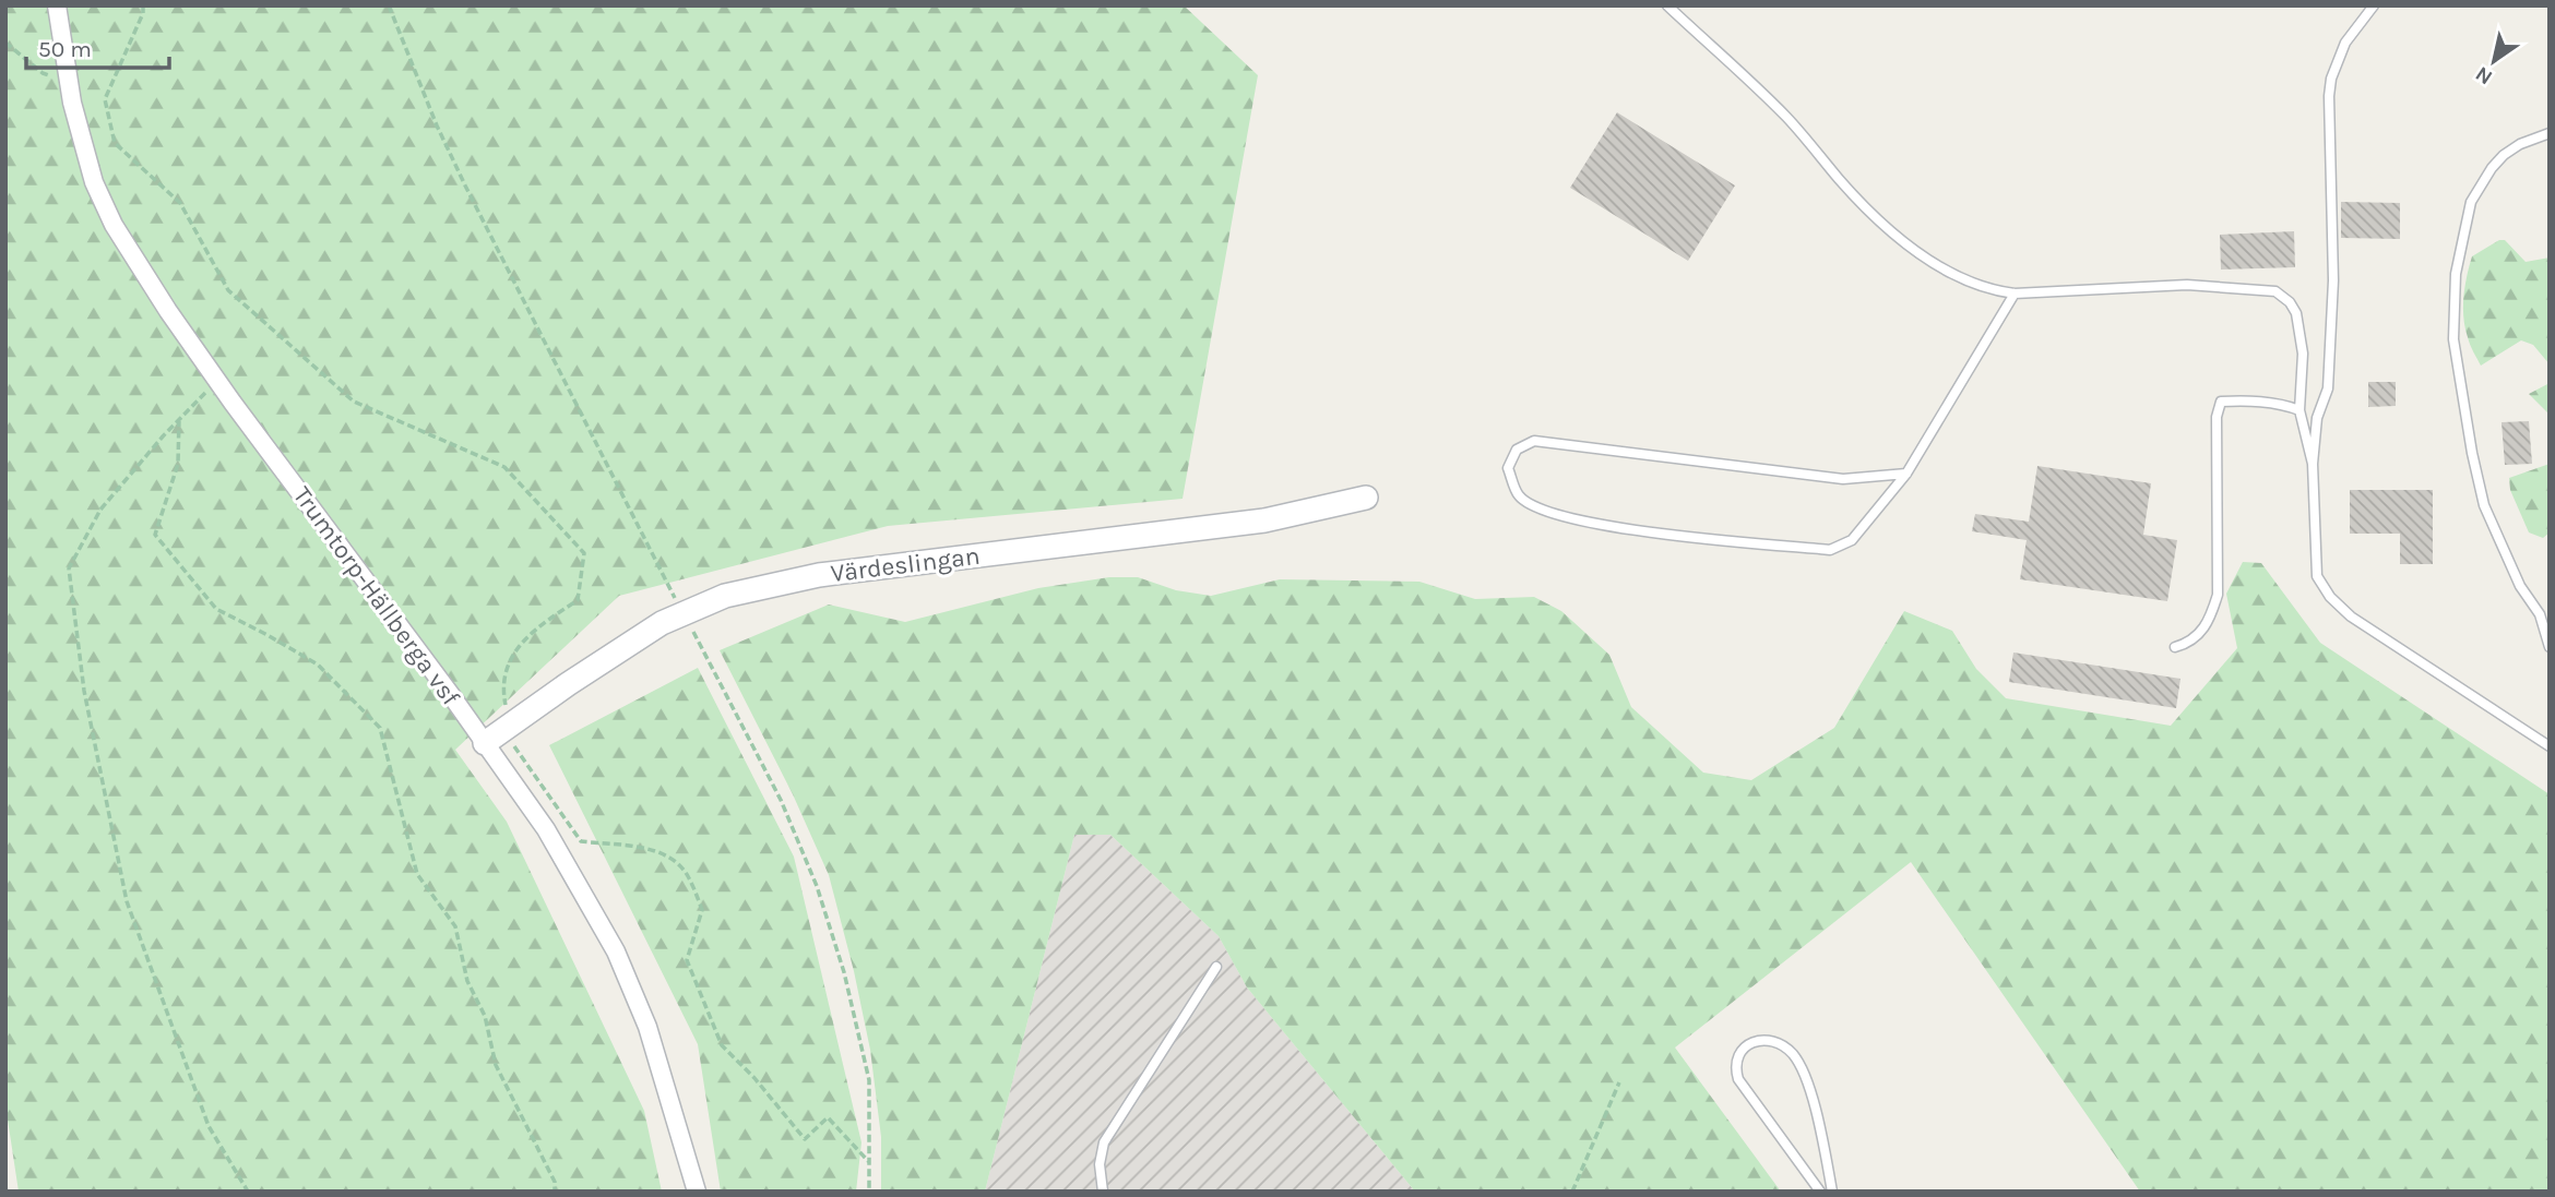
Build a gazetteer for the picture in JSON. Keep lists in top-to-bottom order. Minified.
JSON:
{"streets":{"street":["Värdeslingan","Trumtorp-Hällberga vsf"]},"crossings":[["Värdeslingan","Trumtorp-Hällberga vsf"]],"scale_bar":"50 m","north":"bottom left"}
